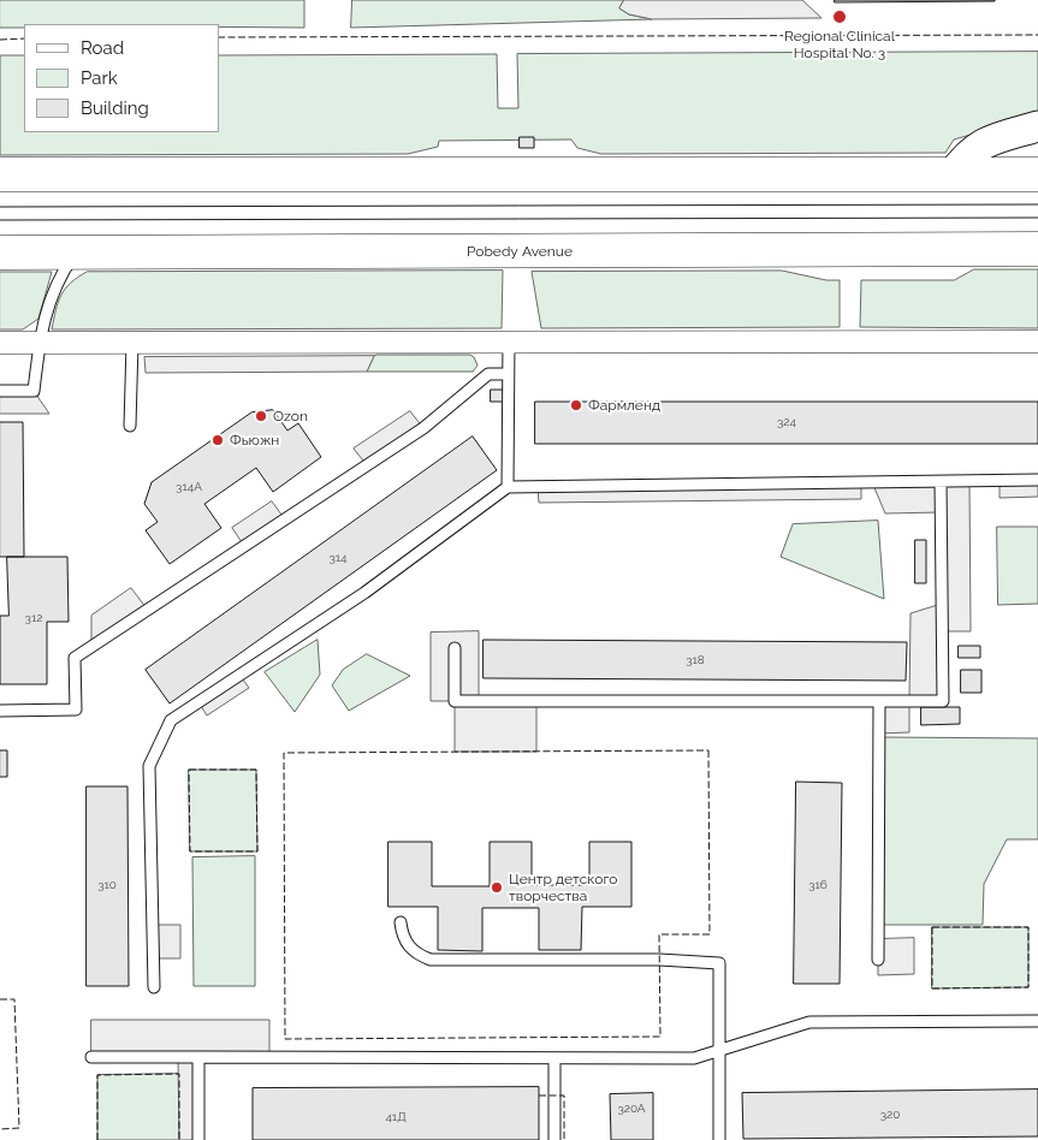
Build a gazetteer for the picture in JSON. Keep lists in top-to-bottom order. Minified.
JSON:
{"streets":{"main road":["Pobedy Avenue"]},"places":["Regional Clinical Hospital No. 3","Фармленд","Ozon","Фьюжн","Центр детского творчества"],"house_numbers":["324","314А","314","312","318","310","316","320А","320","41Д"],"legend":["Road","Park","Building"]}
